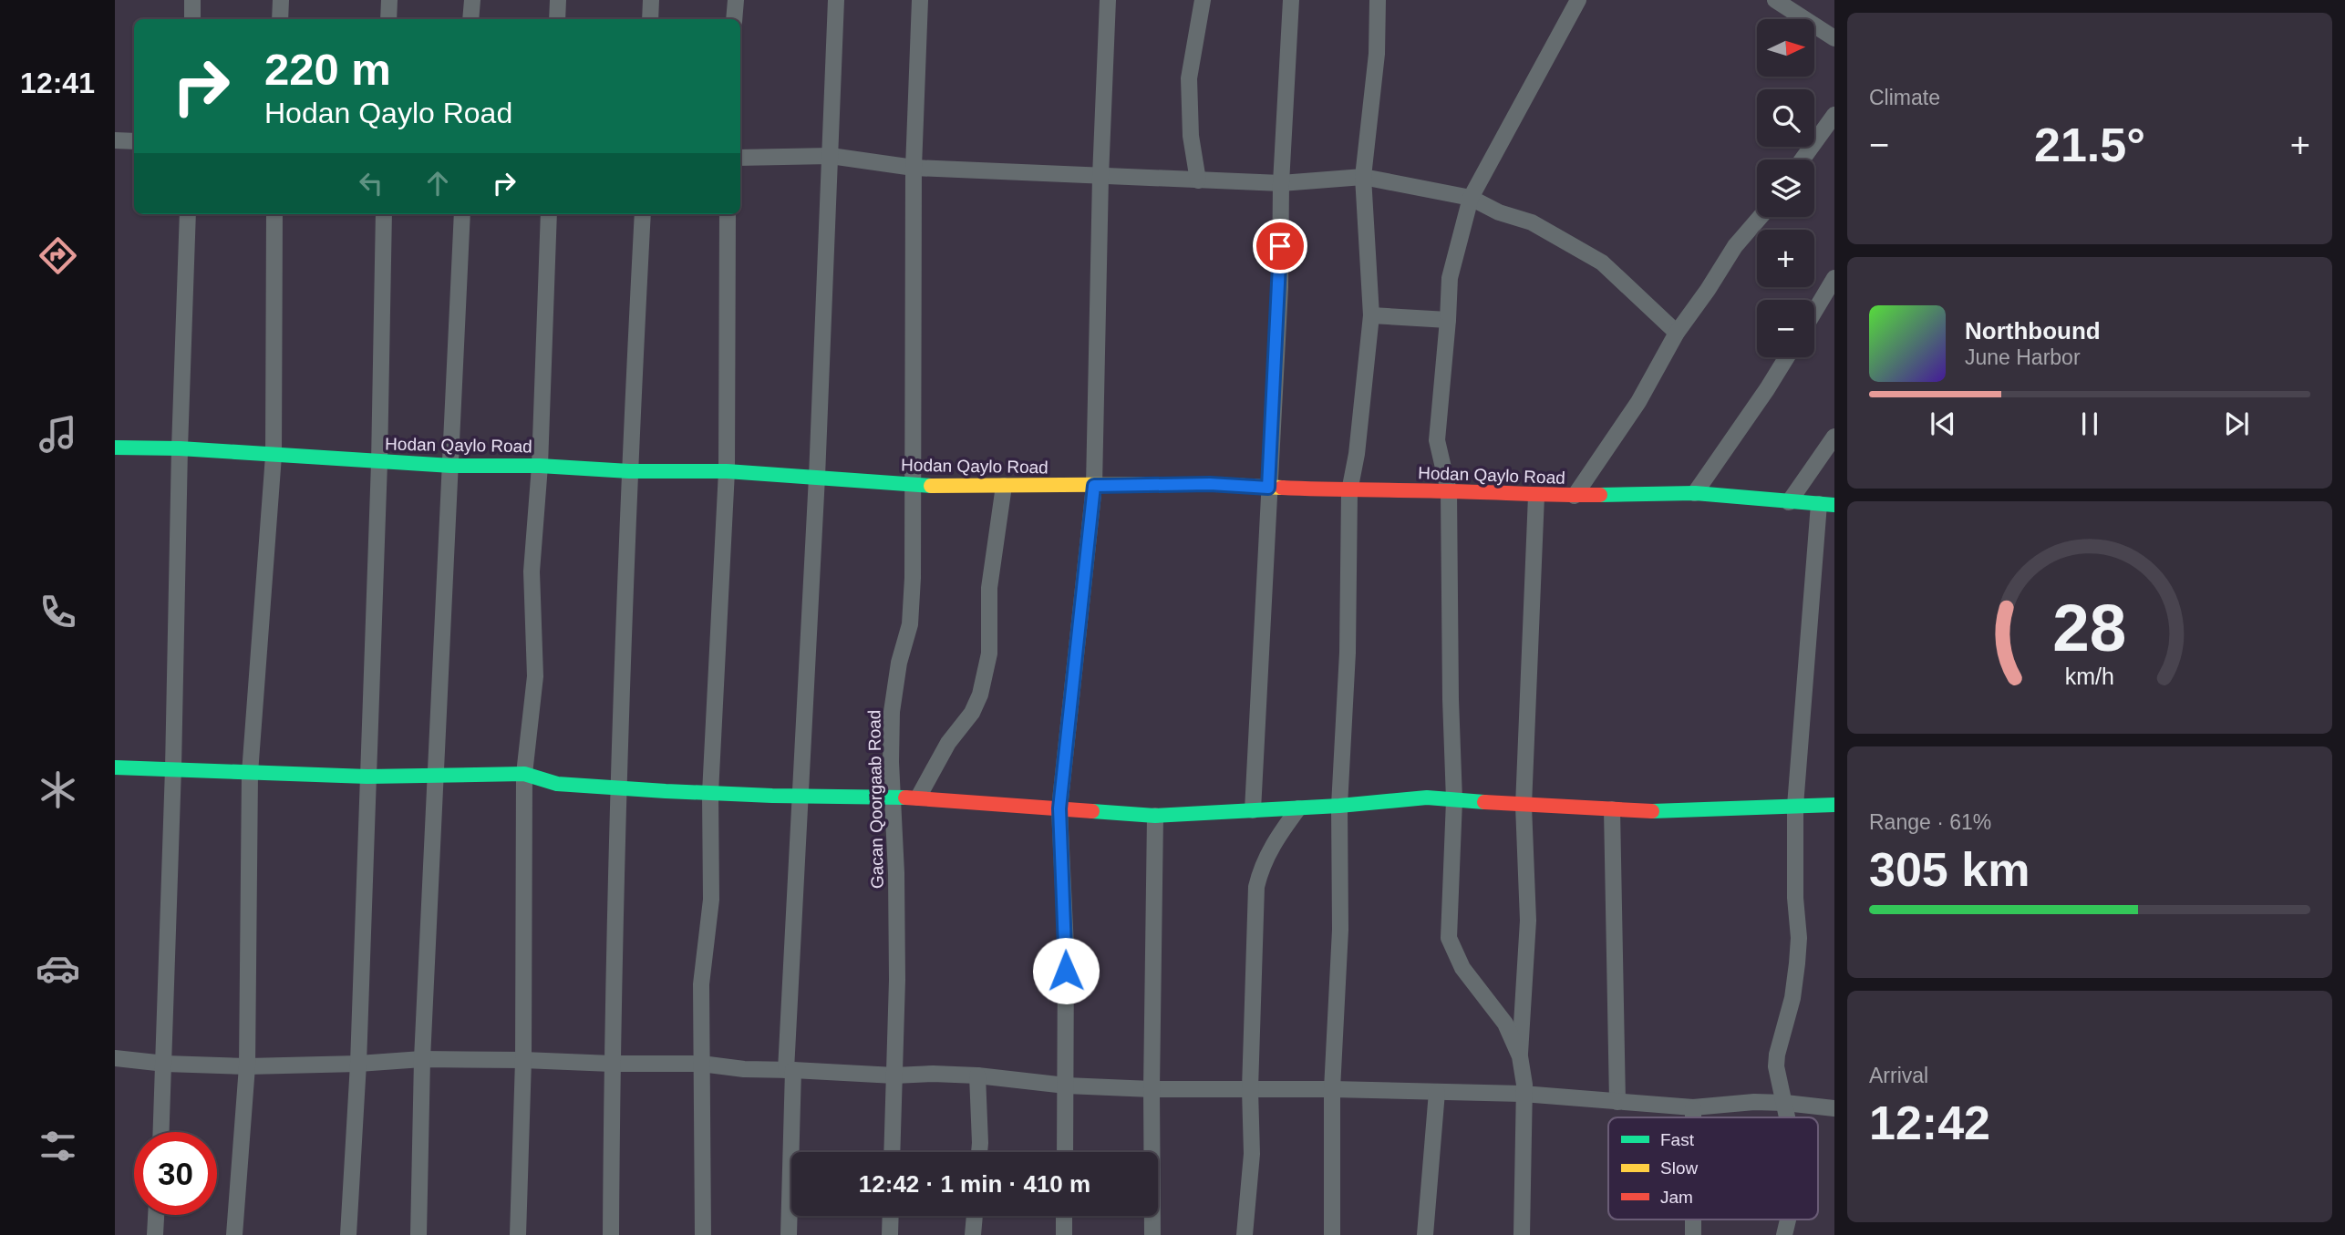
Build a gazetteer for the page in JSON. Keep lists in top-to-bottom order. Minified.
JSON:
{"streets":{"street":["Hodan Qaylo Road","Gacan Qoorgaab Road"]},"crossings":[["Hodan Qaylo Road","Gacan Qoorgaab Road"]],"legend":["Fast","Slow","Jam"],"north":"right","page":{"tabs":"12:41","tile":["Climate",["Range · 61%","305 km"],["Arrival","12:42"]],"map_buttons":["+","−"],"turn":["220 m","Hodan Qaylo Road"],"heat":["−","21.5°","+"],"song":["Northbound","June Harbor"],"limit":"30","trip":"12:42 · 1 min · 410 m","gauge":["28","km/h"]}}
